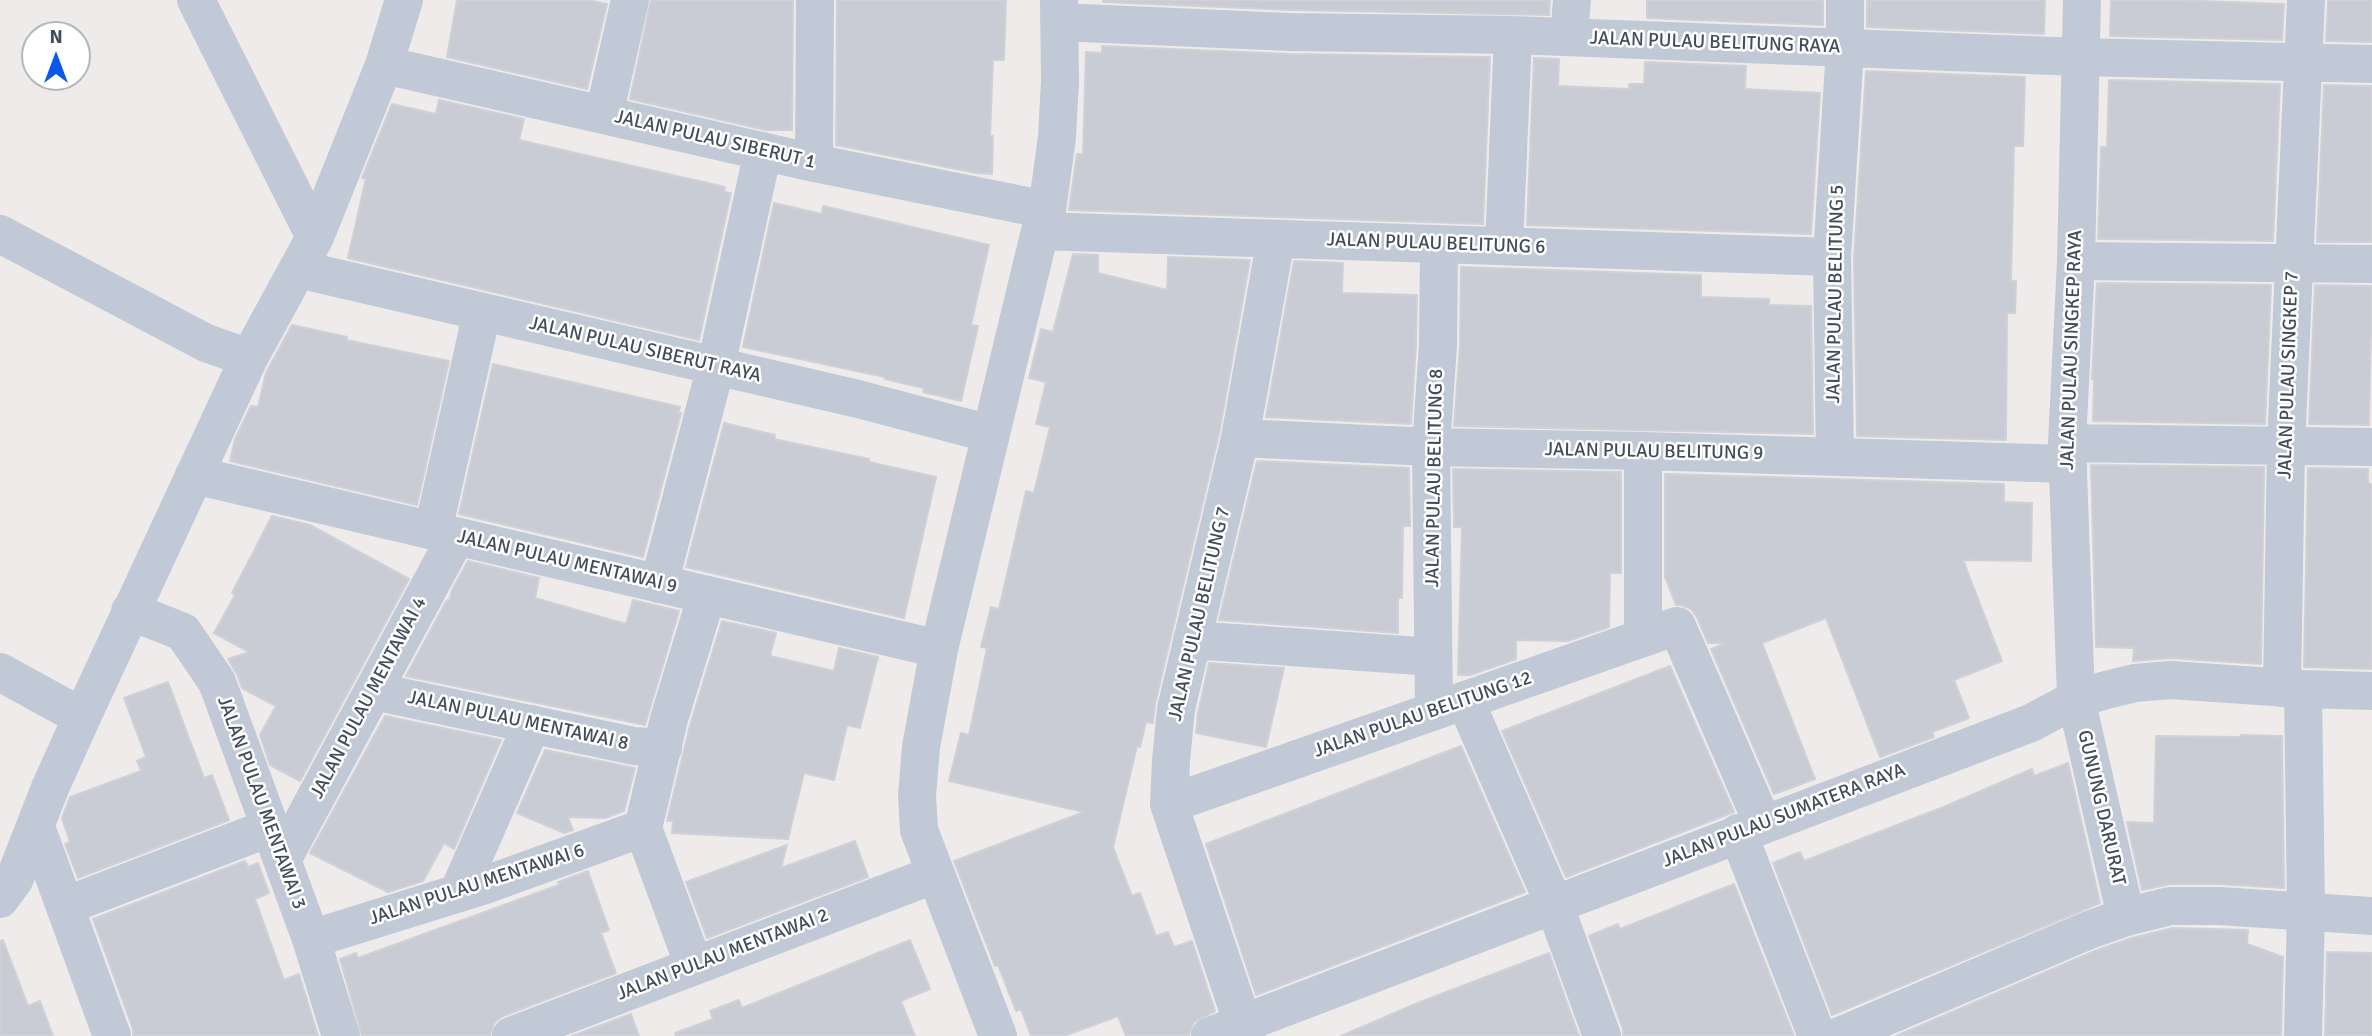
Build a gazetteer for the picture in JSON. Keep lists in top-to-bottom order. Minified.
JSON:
{"streets":{"street":["JALAN PULAU BELITUNG RAYA","JALAN PULAU SIBERUT 1","JALAN PULAU BELITUNG 6","JALAN PULAU BELITUNG 5","JALAN PULAU SIBERUT RAYA","JALAN PULAU SINGKEP RAYA","JALAN PULAU SINGKEP 7","JALAN PULAU BELITUNG 9","JALAN PULAU BELITUNG 8","JALAN PULAU MENTAWAI 9","JALAN PULAU BELITUNG 7","JALAN PULAU MENTAWAI 4","JALAN PULAU BELITUNG 12","JALAN PULAU MENTAWAI 8","JALAN PULAU MENTAWAI 3","GUNUNG DARURAT","JALAN PULAU SUMATERA RAYA","JALAN PULAU MENTAWAI 6","JALAN PULAU MENTAWAI 2"]},"crossings":[["JALAN PULAU BELITUNG RAYA","JALAN PULAU BELITUNG 5"],["JALAN PULAU BELITUNG RAYA","JALAN PULAU SINGKEP RAYA"],["JALAN PULAU BELITUNG RAYA","JALAN PULAU SINGKEP 7"],["JALAN PULAU SIBERUT 1","JALAN PULAU BELITUNG 6"],["JALAN PULAU BELITUNG 6","JALAN PULAU BELITUNG 5"],["JALAN PULAU BELITUNG 6","JALAN PULAU BELITUNG 8"],["JALAN PULAU BELITUNG 6","JALAN PULAU BELITUNG 7"],["JALAN PULAU BELITUNG 5","JALAN PULAU BELITUNG 9"],["JALAN PULAU SIBERUT RAYA","JALAN PULAU MENTAWAI 4"],["JALAN PULAU SINGKEP RAYA","JALAN PULAU BELITUNG 9"],["JALAN PULAU SINGKEP RAYA","GUNUNG DARURAT"],["JALAN PULAU SINGKEP RAYA","JALAN PULAU SUMATERA RAYA"],["JALAN PULAU SINGKEP 7","JALAN PULAU BELITUNG 9"],["JALAN PULAU SINGKEP 7","JALAN PULAU SUMATERA RAYA"],["JALAN PULAU BELITUNG 9","JALAN PULAU BELITUNG 8"],["JALAN PULAU BELITUNG 9","JALAN PULAU BELITUNG 7"],["JALAN PULAU BELITUNG 8","JALAN PULAU BELITUNG 12"],["JALAN PULAU MENTAWAI 9","JALAN PULAU MENTAWAI 4"],["JALAN PULAU BELITUNG 7","JALAN PULAU BELITUNG 12"],["JALAN PULAU BELITUNG 7","JALAN PULAU SUMATERA RAYA"],["JALAN PULAU MENTAWAI 4","JALAN PULAU MENTAWAI 8"],["JALAN PULAU MENTAWAI 4","JALAN PULAU MENTAWAI 3"],["JALAN PULAU MENTAWAI 3","JALAN PULAU MENTAWAI 6"],["GUNUNG DARURAT","JALAN PULAU SUMATERA RAYA"]],"north":"top"}
